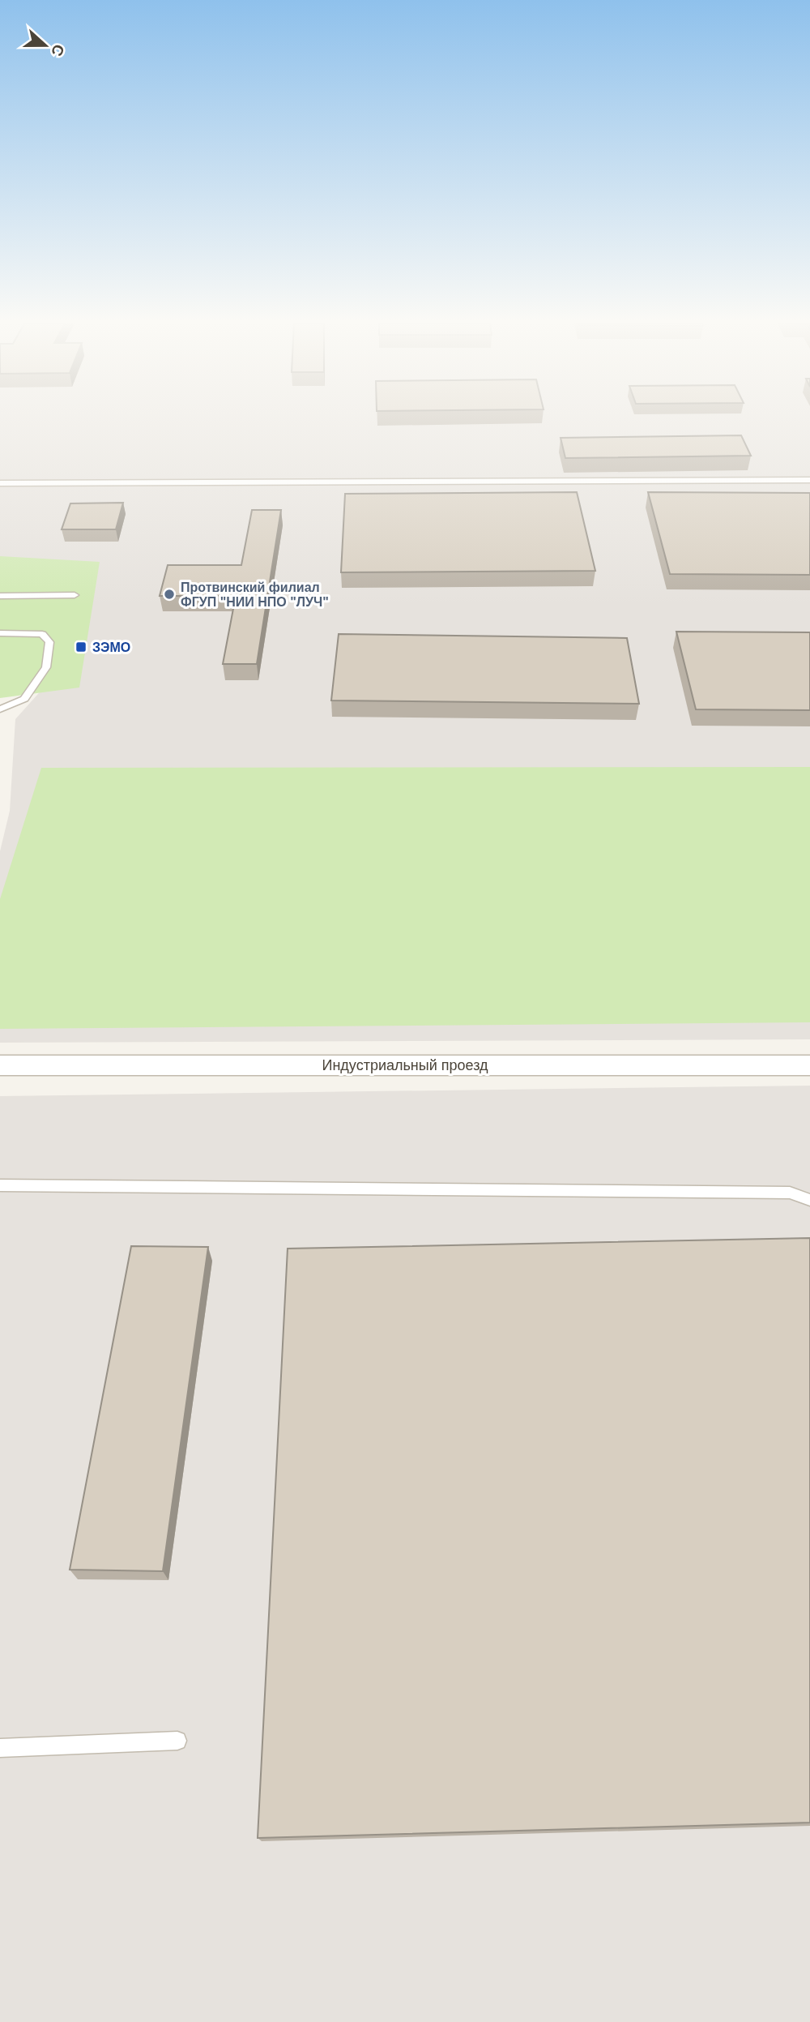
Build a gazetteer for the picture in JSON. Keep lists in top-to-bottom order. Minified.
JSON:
{"streets":{"street":["Индустриальный проезд"]},"places":{"other":["Протвинский филиал ФГУП \"НИИ НПО \"ЛУЧ\""],"transit":["ЗЭМО"]},"north":"right"}
